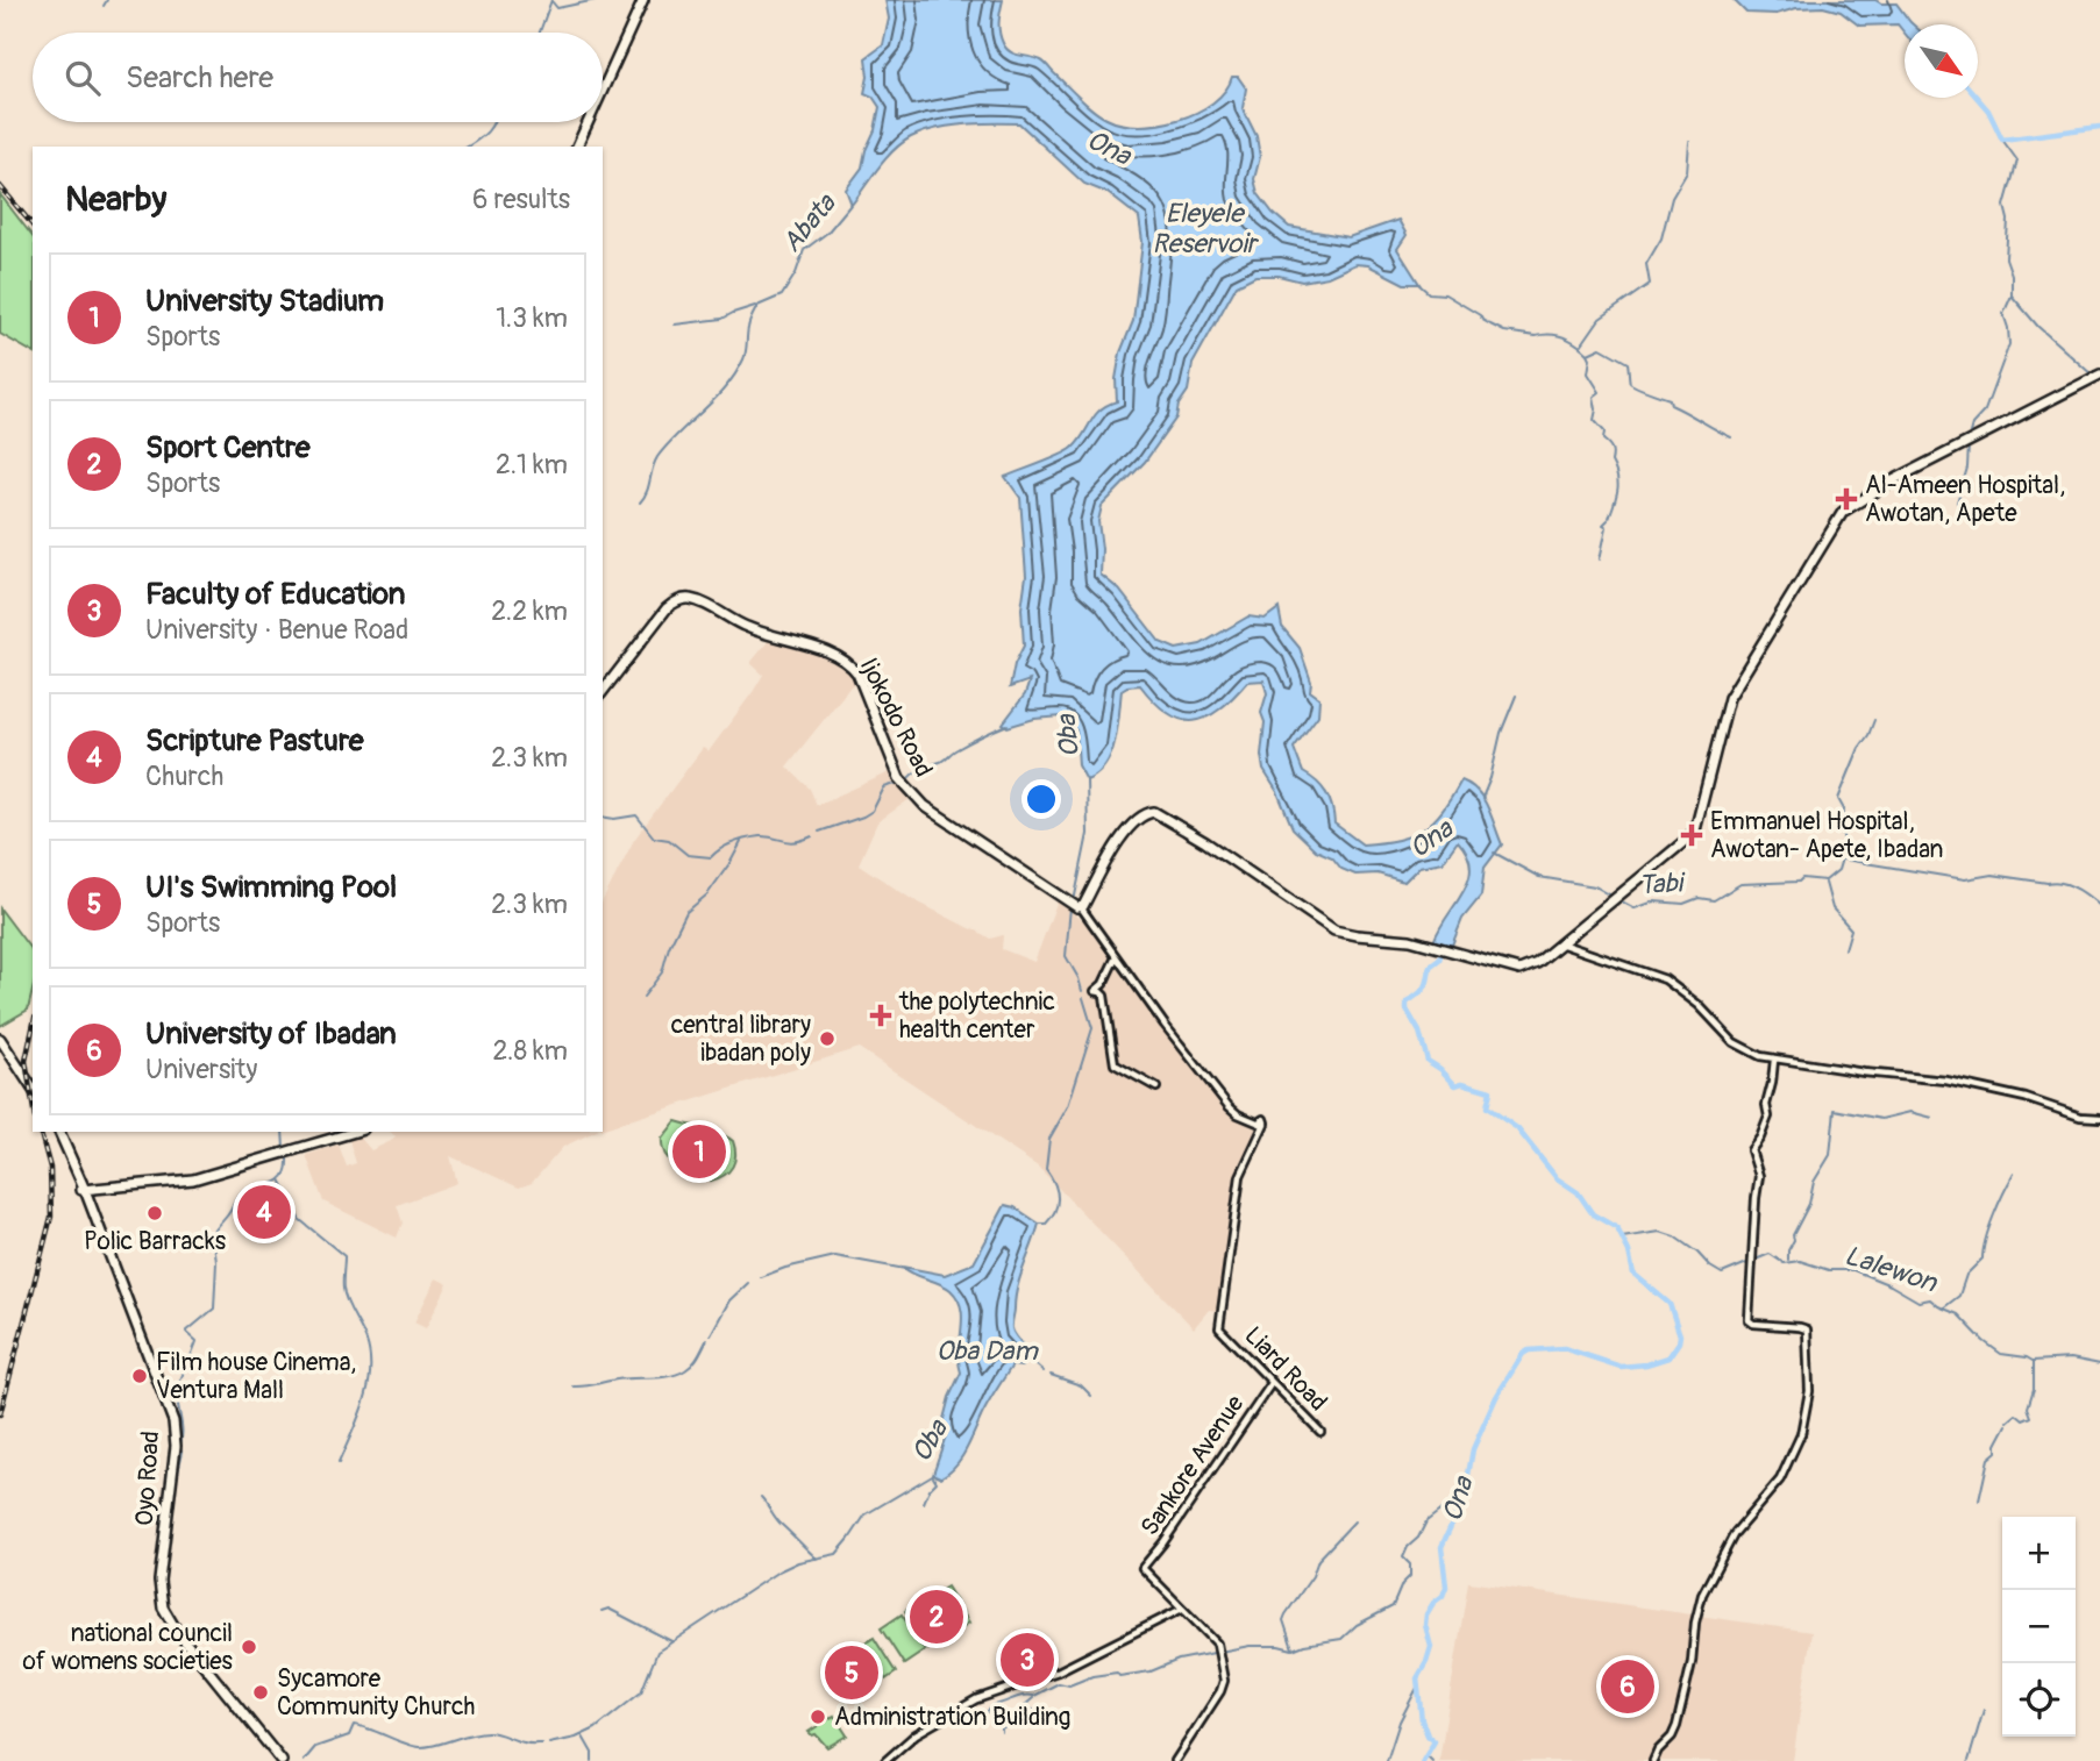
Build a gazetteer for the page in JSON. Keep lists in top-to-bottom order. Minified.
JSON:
{"streets":{"main road":["Ijokodo Road","Oyo Road"],"street":["Liard Road","Sankore Avenue"]},"crossings":[["Liard Road","Sankore Avenue"]],"water":["Ona","Eleyele Reservoir","Abata","Oba","Tabi","Lalewon","Oba Dam"],"places":{"health":["Al-Ameen Hospital, Awotan, Apete","Emmanuel Hospital, Awotan- Apete, Ibadan","the polytechnic health center"],"other":["central library ibadan poly","Polic Barracks","Film house Cinema, Ventura Mall","national council of womens societies","Sycamore Community Church","Administration Building"]},"north":"bottom right","page":{"search":"Search here","heading":["Nearby","6 results"],"list":[{"mark":"1","name":"University Stadium","note":"Sports","value":"1.3 km"},{"mark":"2","name":"Sport Centre","note":"Sports","value":"2.1 km"},{"mark":"3","name":"Faculty of Education","note":"University · Benue Road","value":"2.2 km"},{"mark":"4","name":"Scripture Pasture","note":"Church","value":"2.3 km"},{"mark":"5","name":"UI's Swimming Pool","note":"Sports","value":"2.3 km"},{"mark":"6","name":"University of Ibadan","note":"University","value":"2.8 km"}],"pins":["1","4","2","3","5","6"],"map_buttons":["+","−"]}}
